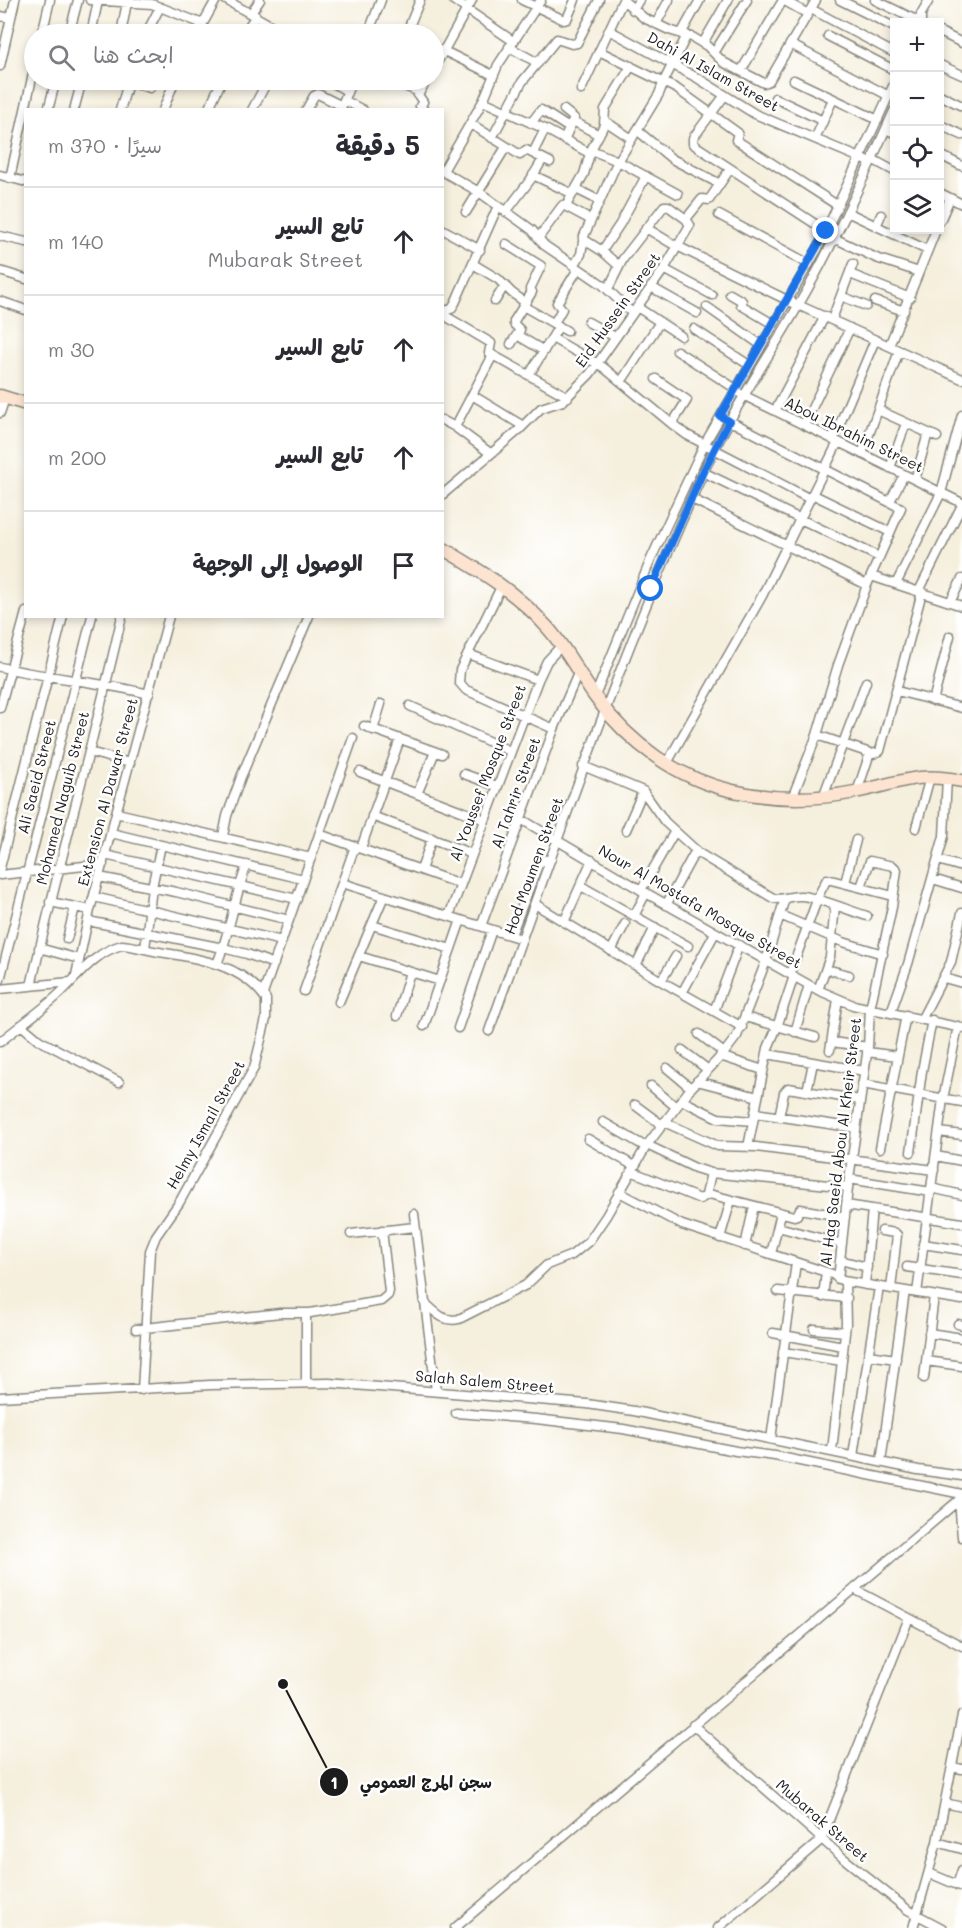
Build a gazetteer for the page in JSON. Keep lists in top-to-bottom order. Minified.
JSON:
{"streets":{"street":["Dahi Al Islam Street","Eid Hussein Street","Abou Ibrahim Street","Al Youssef Mosque Street","Ali Saeid Street","Extension Al Dawar Street","Al Tahrir Street","Mohamed Naguib Street","Hod Moumen Street","Nour Al Mostafa Mosque Street","Helmy Ismail Street","Al Hag Saeid Abou Al Kheir Street","Salah Salem Street","Mubarak Street"]},"crossings":[["Al Tahrir Street","Nour Al Mostafa Mosque Street"],["Hod Moumen Street","Nour Al Mostafa Mosque Street"],["Nour Al Mostafa Mosque Street","Al Hag Saeid Abou Al Kheir Street"],["Helmy Ismail Street","Salah Salem Street"],["Al Hag Saeid Abou Al Kheir Street","Salah Salem Street"]],"places":["سجن المرج العمومي"],"page":{"map_buttons":["+","−"],"search":"ابحث هنا","heading":["5 دقيقة","سيرًا · 370 m"],"list":[["تابع السير","Mubarak Street","140 m"],["تابع السير","30 m"],["تابع السير","200 m"],"الوصول إلى الوجهة"]}}
